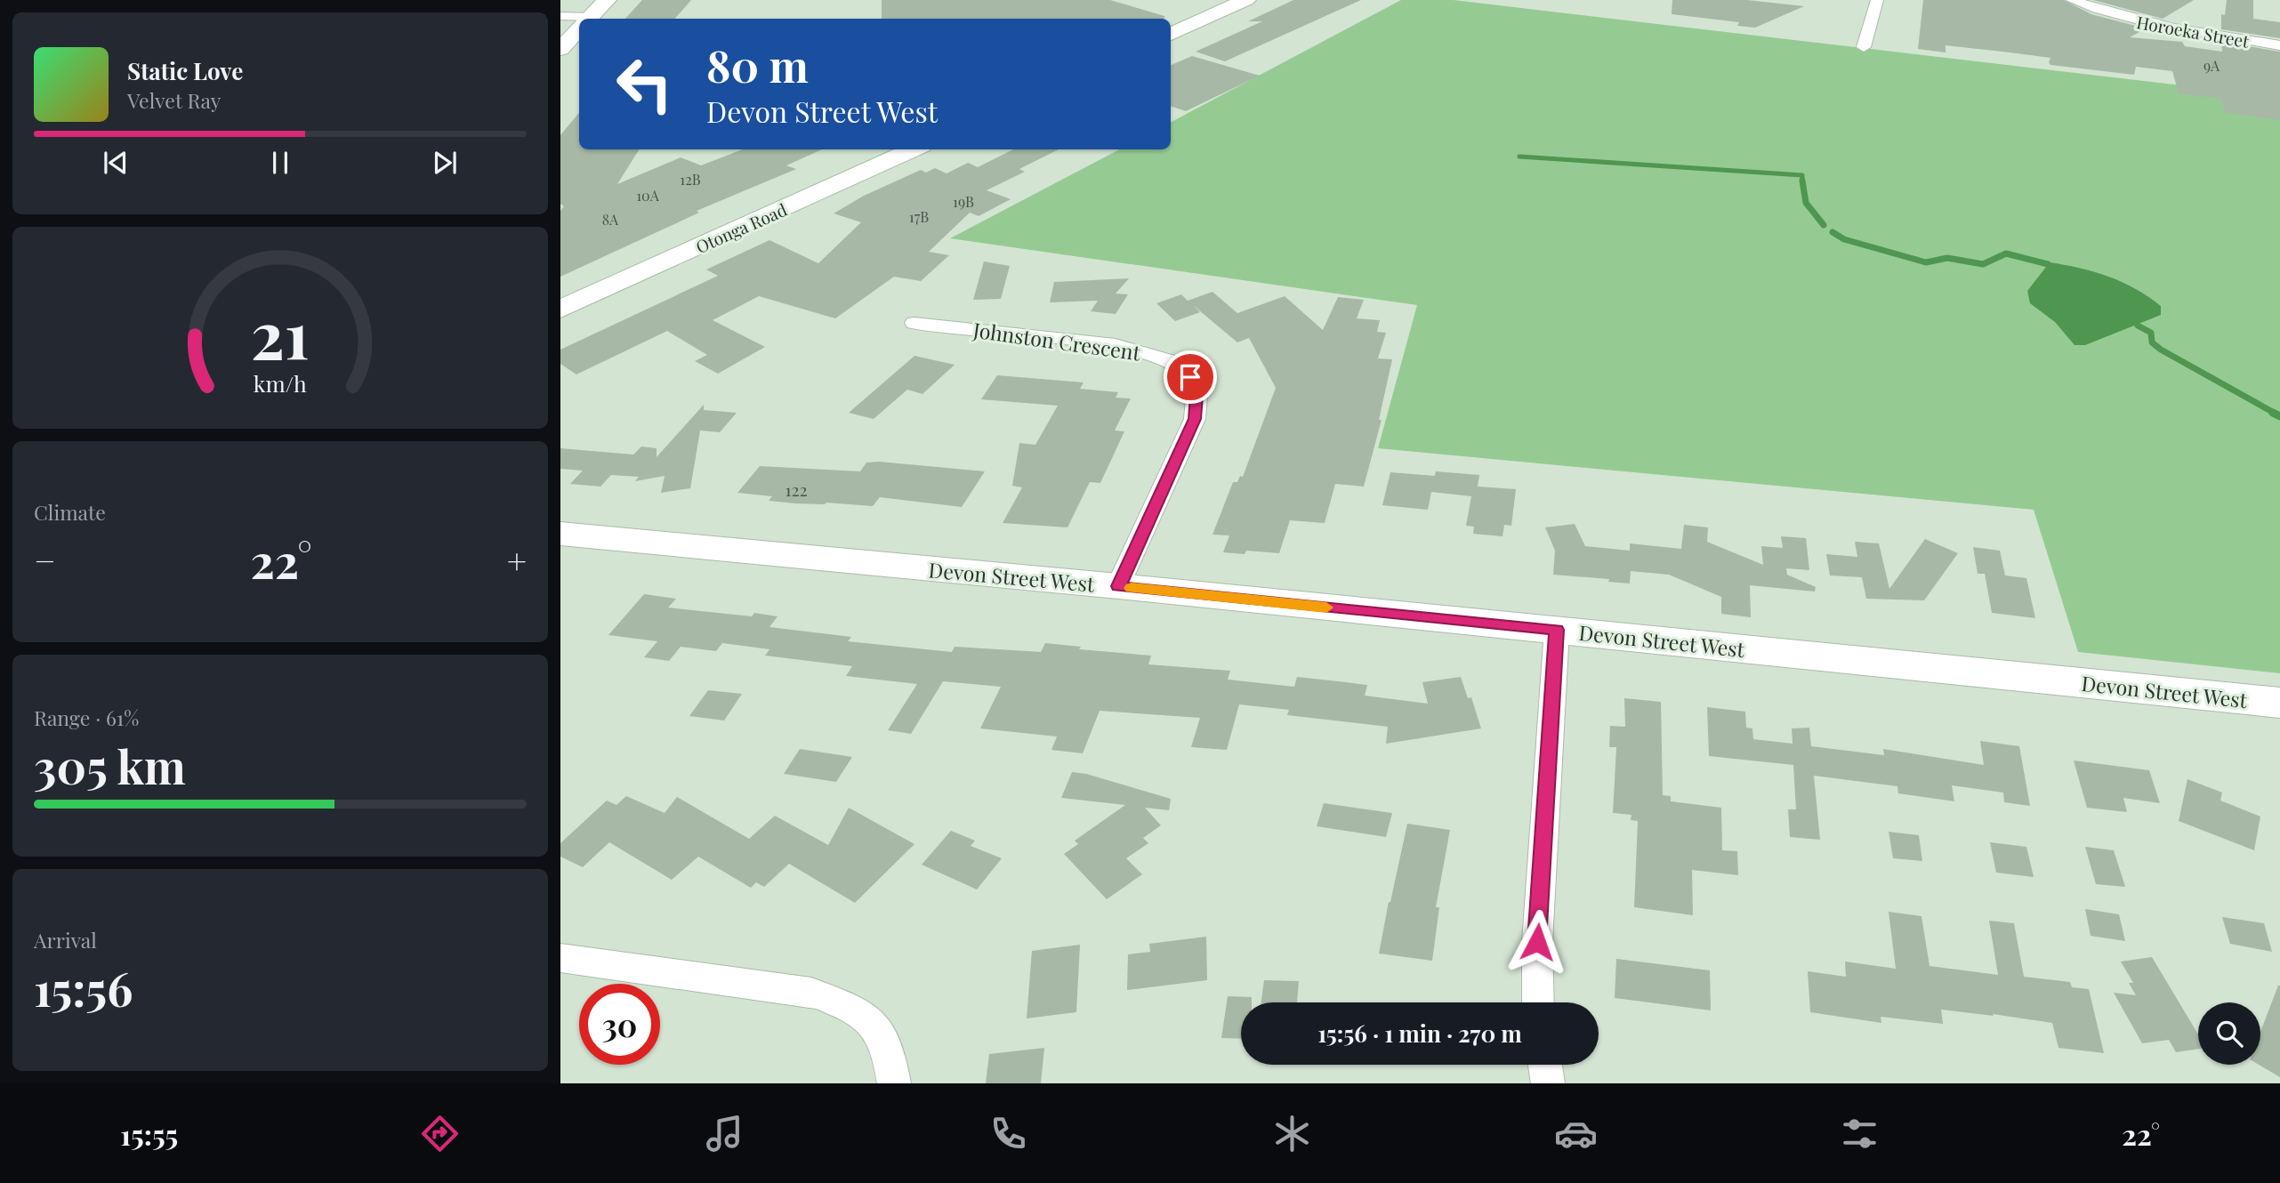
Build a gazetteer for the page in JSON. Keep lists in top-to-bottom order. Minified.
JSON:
{"streets":{"main road":["Otonga Road","Devon Street West"],"street":["Horoeka Street","Johnston Crescent"]},"crossings":[["Johnston Crescent","Devon Street West"]],"house_numbers":["9A","12B","10A","19B","17B","8A","122"],"page":{"turn":["80 m","Devon Street West"],"song":["Static Love","Velvet Ray"],"tile":["Climate",["Range · 61%","305 km"],["Arrival","15:56"]],"heat":["−","22°","+"],"limit":"30","trip":"15:56 · 1 min · 270 m","tabs":["15:55","22°"],"gauge":["21","km/h"]}}
